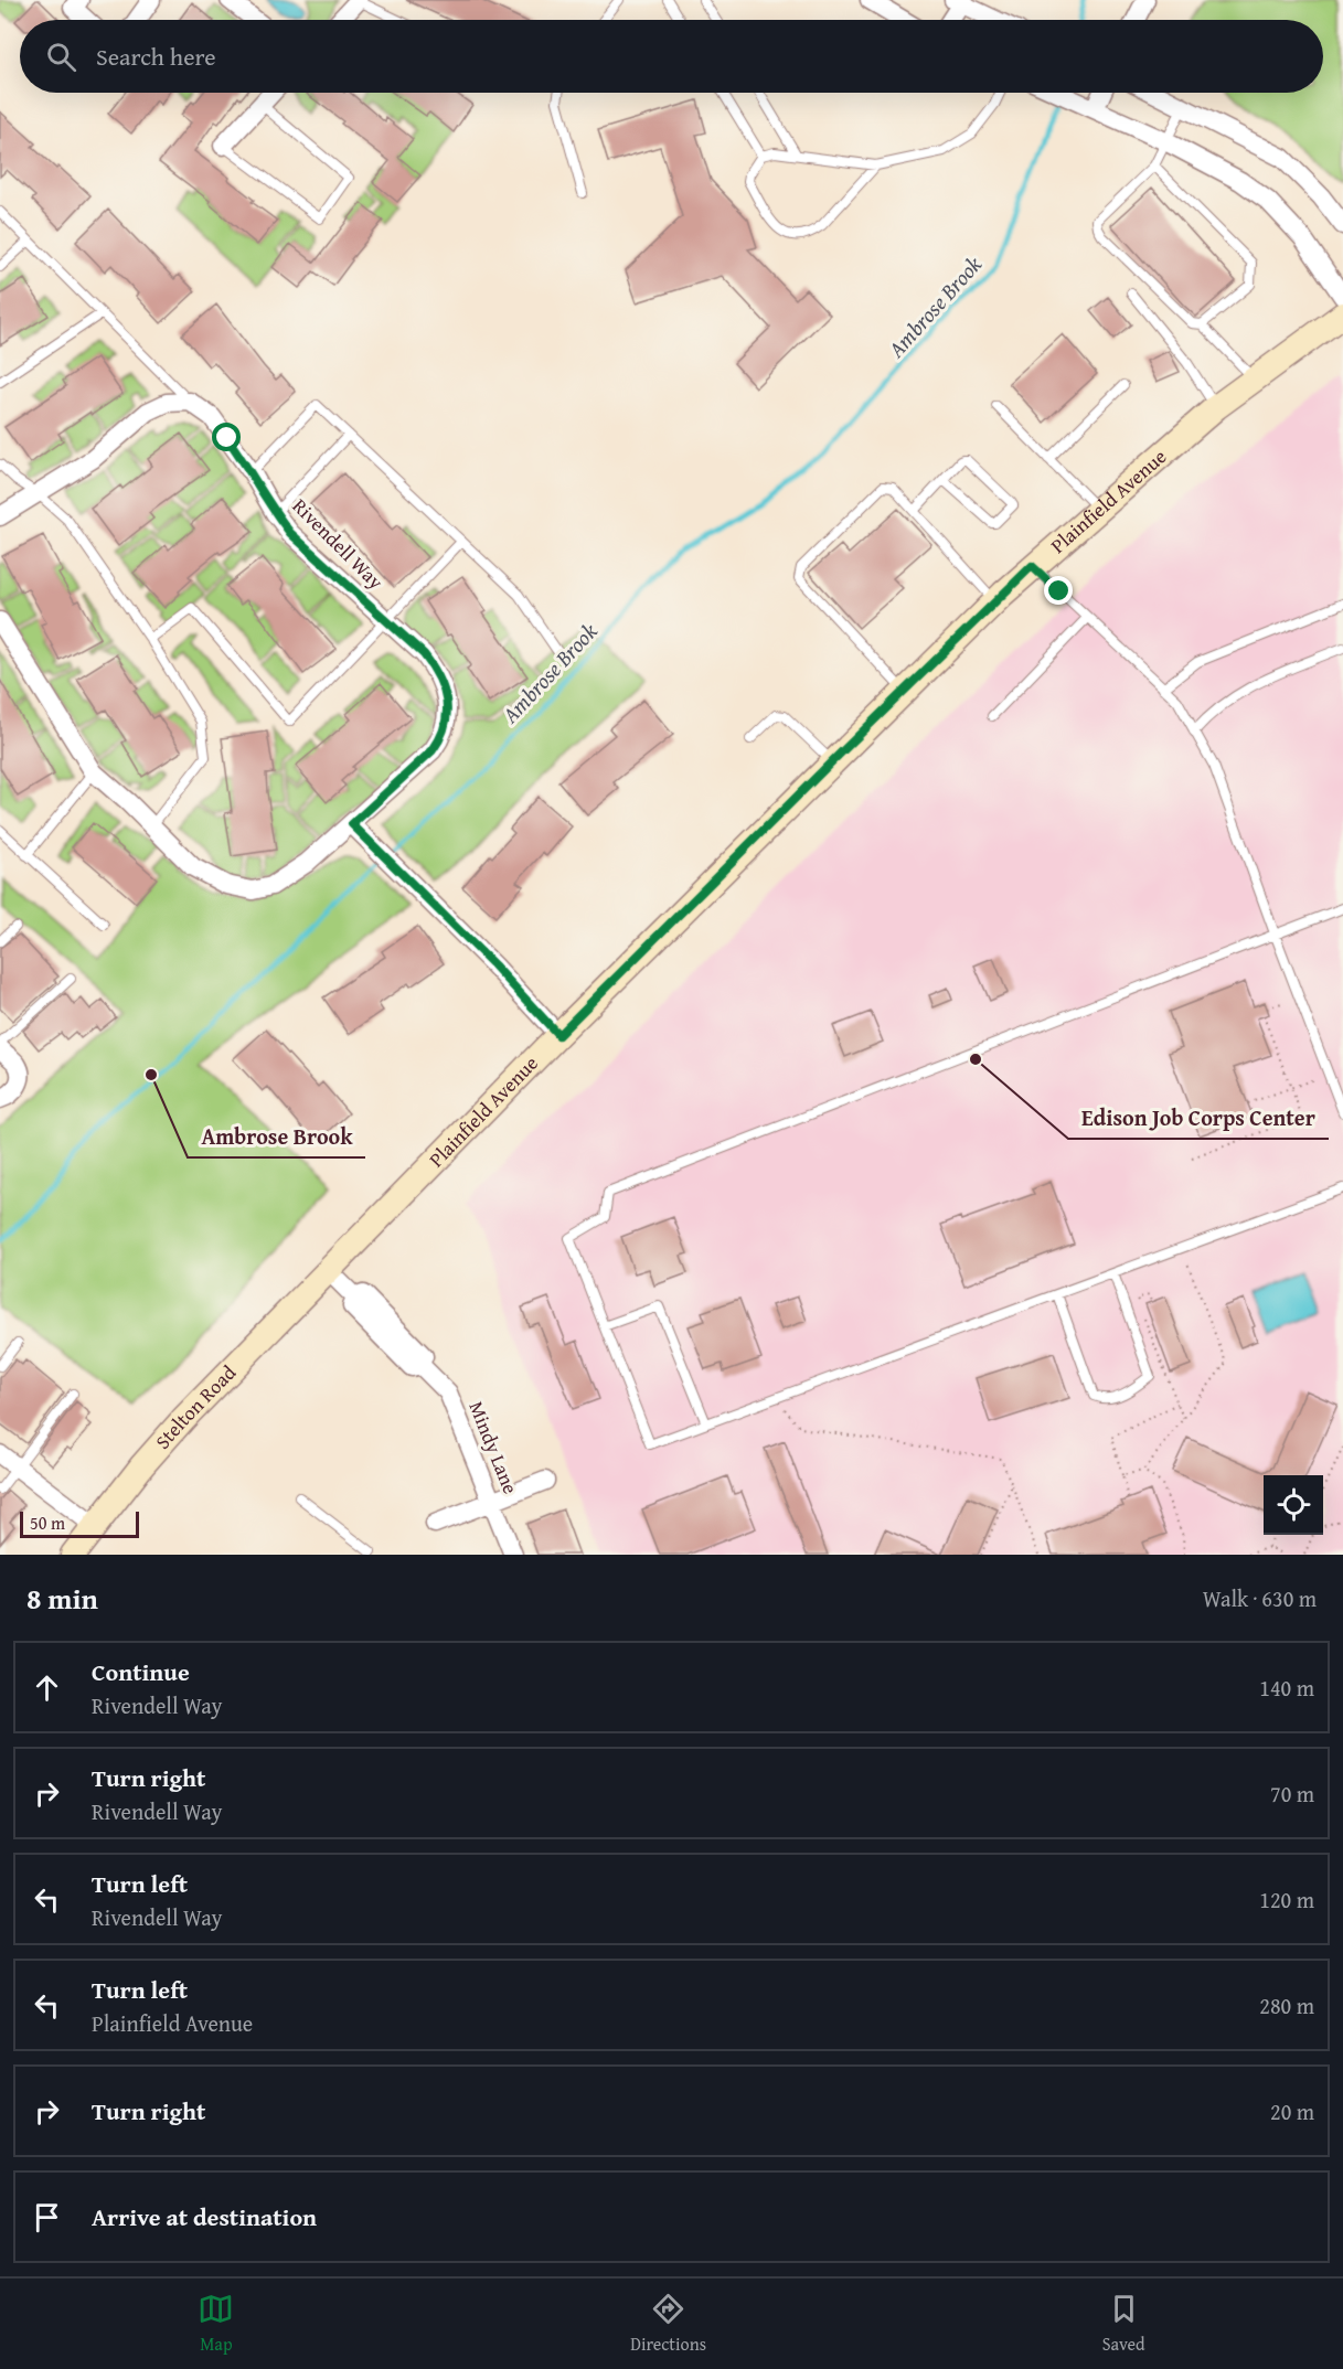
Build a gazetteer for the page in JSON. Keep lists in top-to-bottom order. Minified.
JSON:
{"streets":{"main road":["Plainfield Avenue","Stelton Road"],"street":["Rivendell Way","Mindy Lane"]},"crossings":[["Plainfield Avenue","Stelton Road"],["Plainfield Avenue","Mindy Lane"],["Stelton Road","Mindy Lane"]],"water":["Ambrose Brook"],"places":["Edison Job Corps Center","Ambrose Brook"],"scale_bar":"50 m","page":{"search":"Search here","scale":"50 m","heading":["8 min","Walk · 630 m"],"list":[["Continue","Rivendell Way","140 m"],["Turn right","Rivendell Way","70 m"],["Turn left","Rivendell Way","120 m"],["Turn left","Plainfield Avenue","280 m"],["Turn right","20 m"],"Arrive at destination"],"nav":["Map","Directions","Saved"]}}
